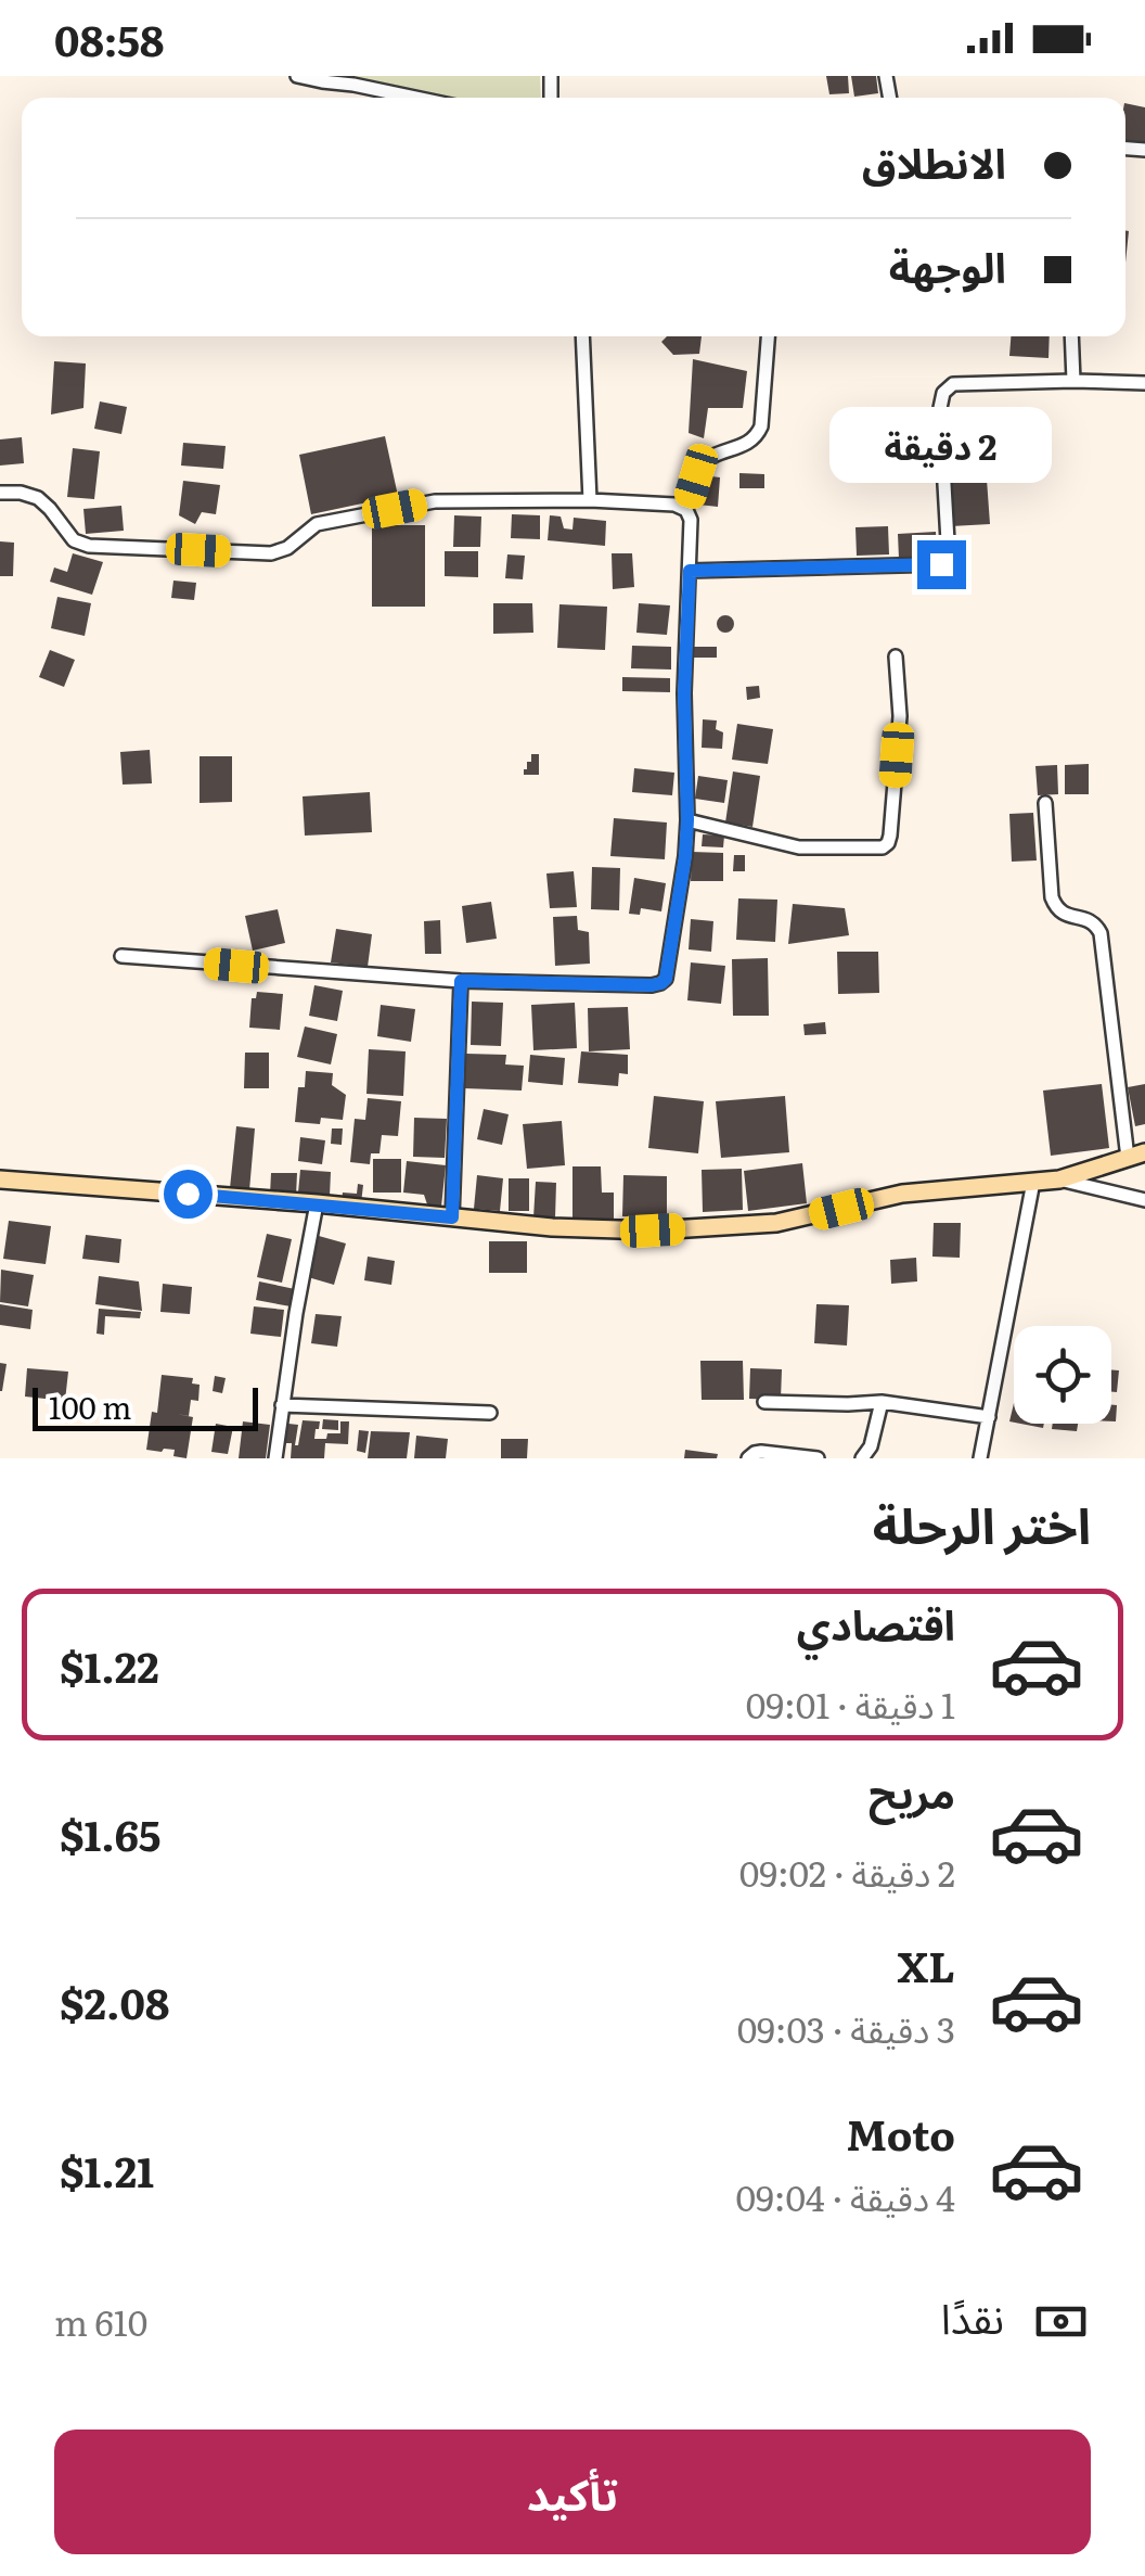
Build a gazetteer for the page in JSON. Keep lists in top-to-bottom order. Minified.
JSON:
{"scale_bar":"100 m","page":{"status":"08:58","banner":["الانطلاق","الوجهة"],"bubble":"2 دقيقة","scale":"100 m","heading":"اختر الرحلة","list":[{"name":"اقتصادي","note":"1 دقيقة · 09:01","value":"$1.22"},{"name":"مريح","note":"2 دقيقة · 09:02","value":"$1.65"},{"name":"XL","note":"3 دقيقة · 09:03","value":"$2.08"},{"name":"Moto","note":"4 دقيقة · 09:04","value":"$1.21"}],"pay":["نقدًا","610 m"],"buttons":"تأكيد"}}
